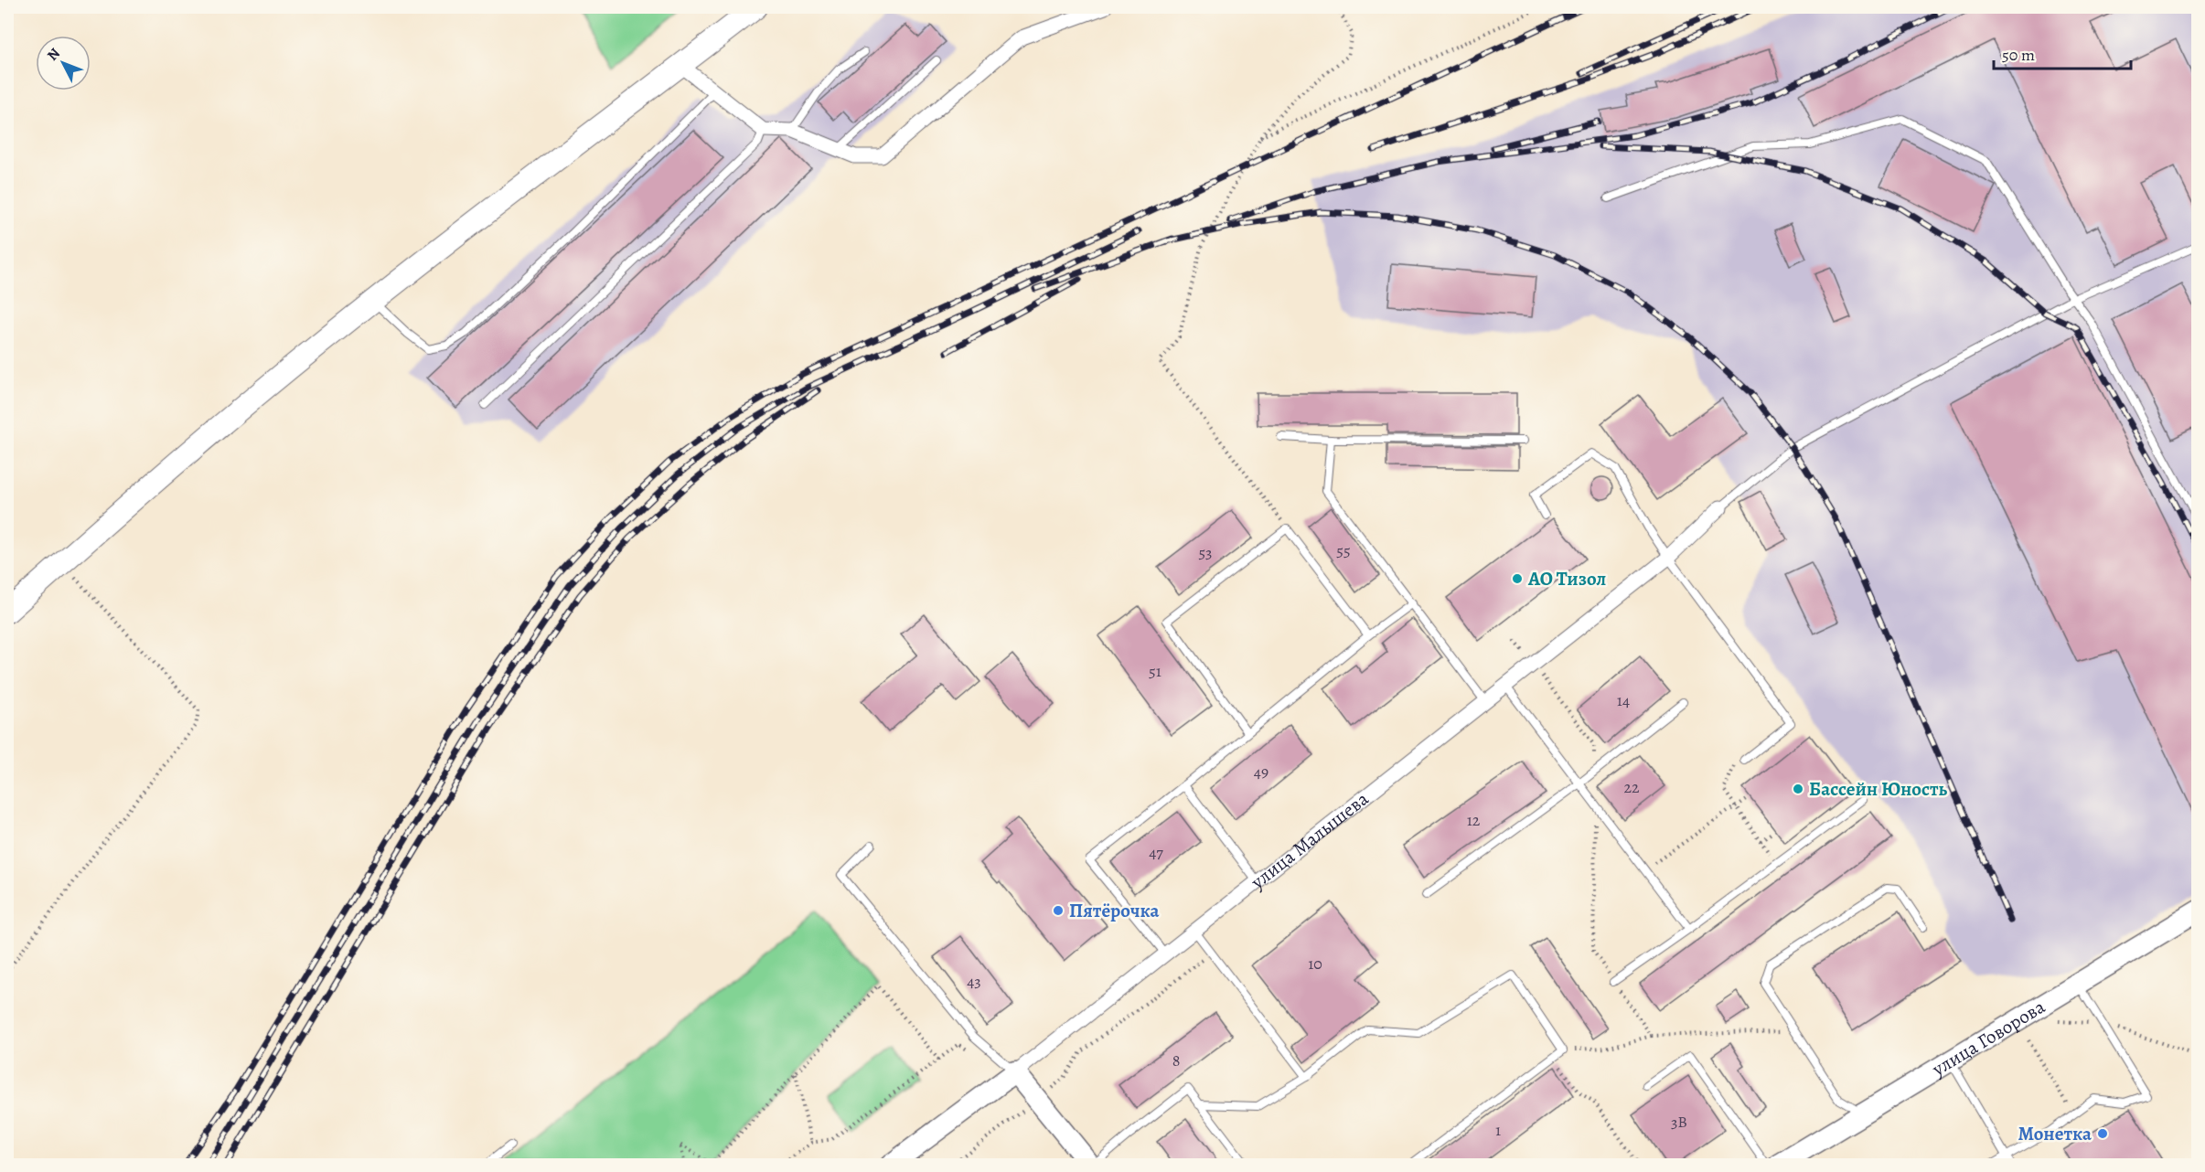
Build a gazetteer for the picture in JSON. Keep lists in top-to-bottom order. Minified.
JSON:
{"streets":{"main road":["улица Малышева","улица Говорова"]},"places":["АО Тизол","Бассейн Юность","Пятёрочка","Монетка"],"house_numbers":["55","53","51","14","49","22","12","47","10","43","8","3В","1"],"scale_bar":"50 m","north":"top left"}
